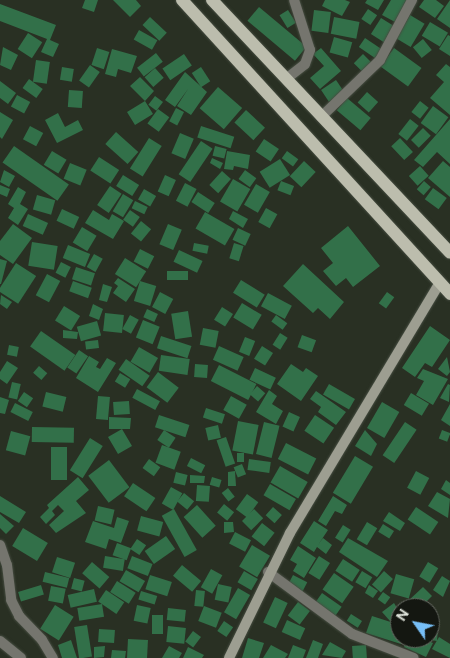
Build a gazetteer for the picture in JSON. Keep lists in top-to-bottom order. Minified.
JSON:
{"north":"top left"}
